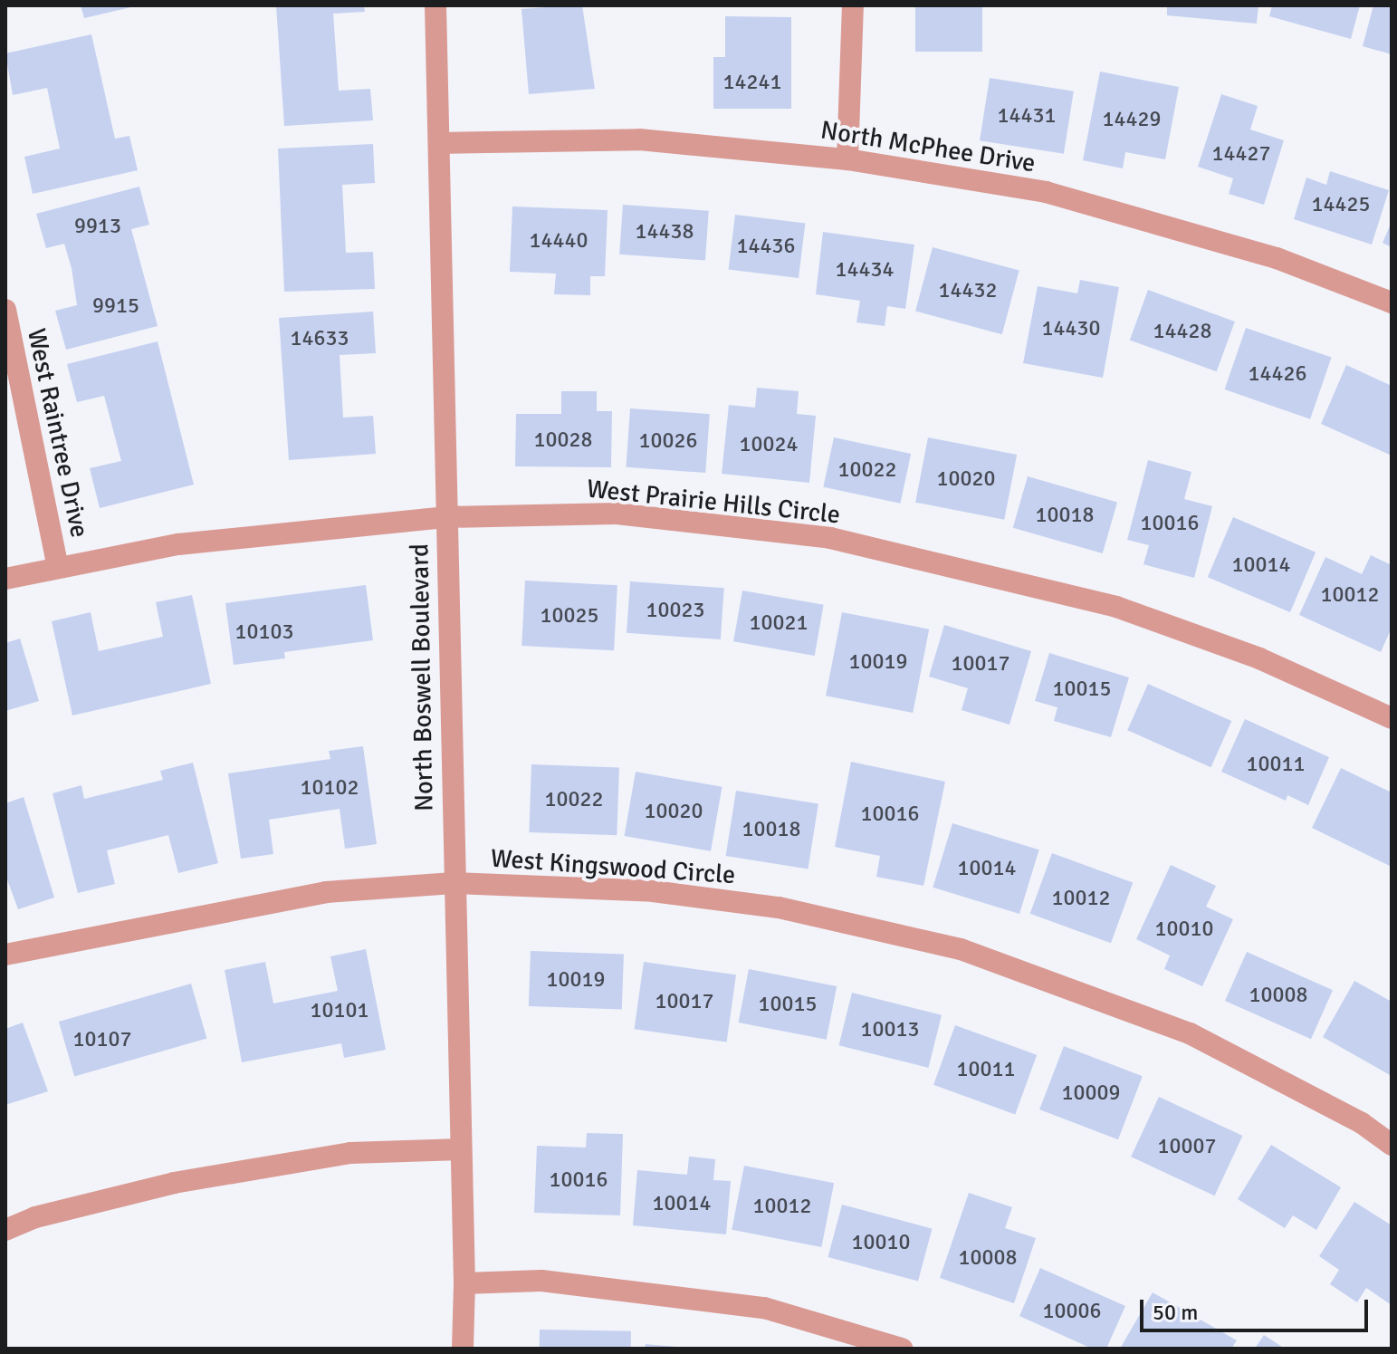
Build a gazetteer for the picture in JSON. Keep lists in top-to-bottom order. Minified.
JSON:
{"streets":{"street":["North McPhee Drive","West Raintree Drive","West Prairie Hills Circle","North Boswell Boulevard","West Kingswood Circle"]},"crossings":[["North McPhee Drive","North Boswell Boulevard"],["West Raintree Drive","West Prairie Hills Circle"],["West Prairie Hills Circle","North Boswell Boulevard"],["North Boswell Boulevard","West Kingswood Circle"]],"house_numbers":["14241","14431","14429","14427","14425","9913","14438","14440","14436","14434","14432","9915","14430","14428","14633","14426","10028","10026","10024","10022","10020","10018","10016","10014","10012","10023","10025","10021","10103","10019","10017","10015","10011","10102","10022","10020","10016","10018","10014","10012","10010","10019","10008","10017","10015","10101","10013","10107","10011","10009","10007","10016","10014","10012","10010","10008","10006"],"scale_bar":"50 m"}
